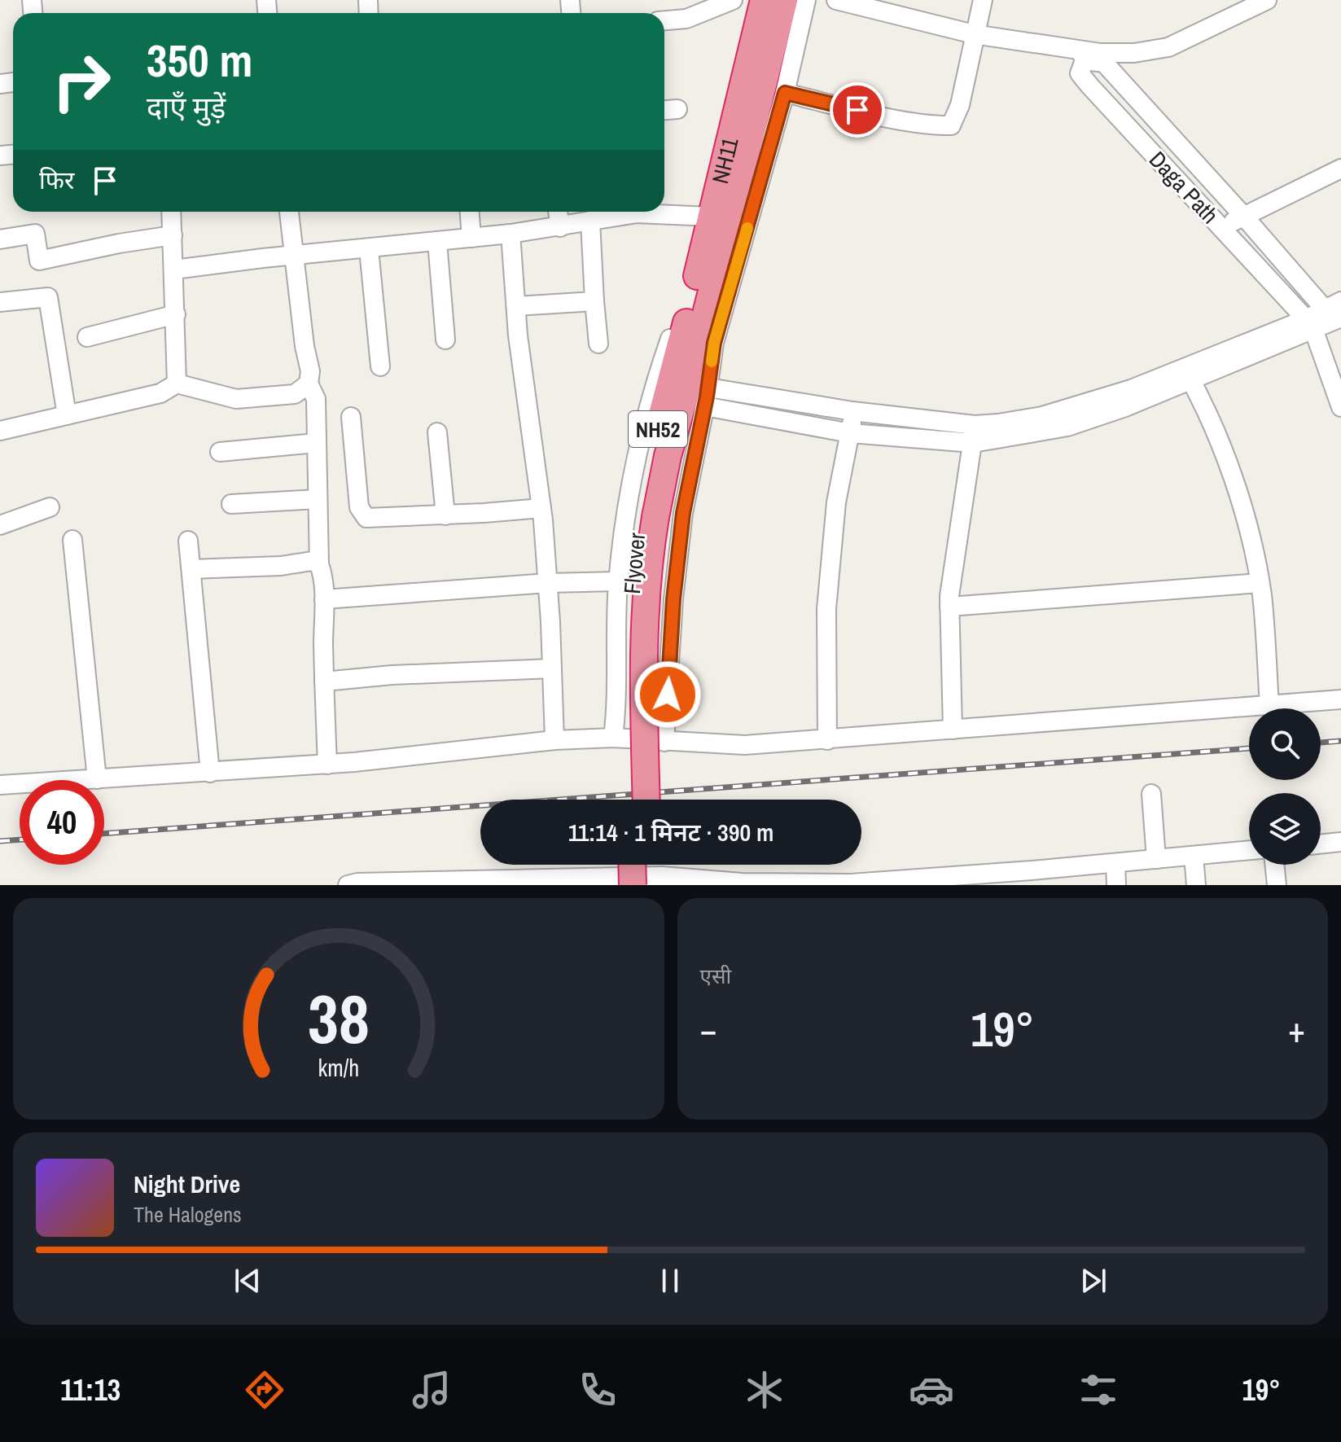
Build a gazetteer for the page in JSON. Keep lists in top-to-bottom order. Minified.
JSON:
{"streets":{"highway":["NH11","NH52","Flyover"],"street":["Daga Path"]},"crossings":[["NH11","NH52"],["NH11","Flyover"],["NH52","Flyover"]],"page":{"turn":["350 m","दाएँ मुड़ें"],"then":"फिर","limit":"40","trip":"11:14 · 1 मिनट · 390 m","tile":"एसी","heat":["−","19°","+"],"song":["Night Drive","The Halogens"],"tabs":["11:13","19°"],"gauge":["38","km/h"]}}
